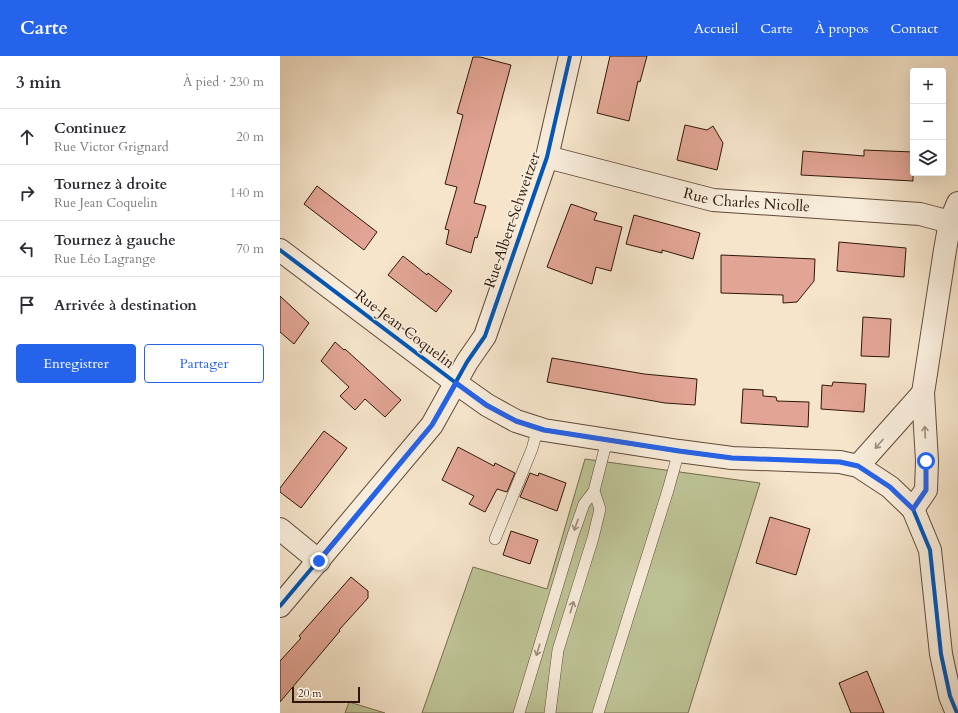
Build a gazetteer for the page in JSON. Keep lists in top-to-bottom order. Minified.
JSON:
{"streets":{"street":["Rue Charles Nicolle","Rue Albert Schweitzer","Rue Jean Coquelin"]},"crossings":[["Rue Charles Nicolle","Rue Albert Schweitzer"],["Rue Albert Schweitzer","Rue Jean Coquelin"]],"scale_bar":"20 m","page":{"header":"Carte","nav":["Accueil","Carte","À propos","Contact"],"heading":["3 min","À pied · 230 m"],"map_buttons":["+","−"],"list":[["Continuez","Rue Victor Grignard","20 m"],["Tournez à droite","Rue Jean Coquelin","140 m"],["Tournez à gauche","Rue Léo Lagrange","70 m"],"Arrivée à destination"],"buttons":["Enregistrer","Partager"],"scale":"20 m"}}
